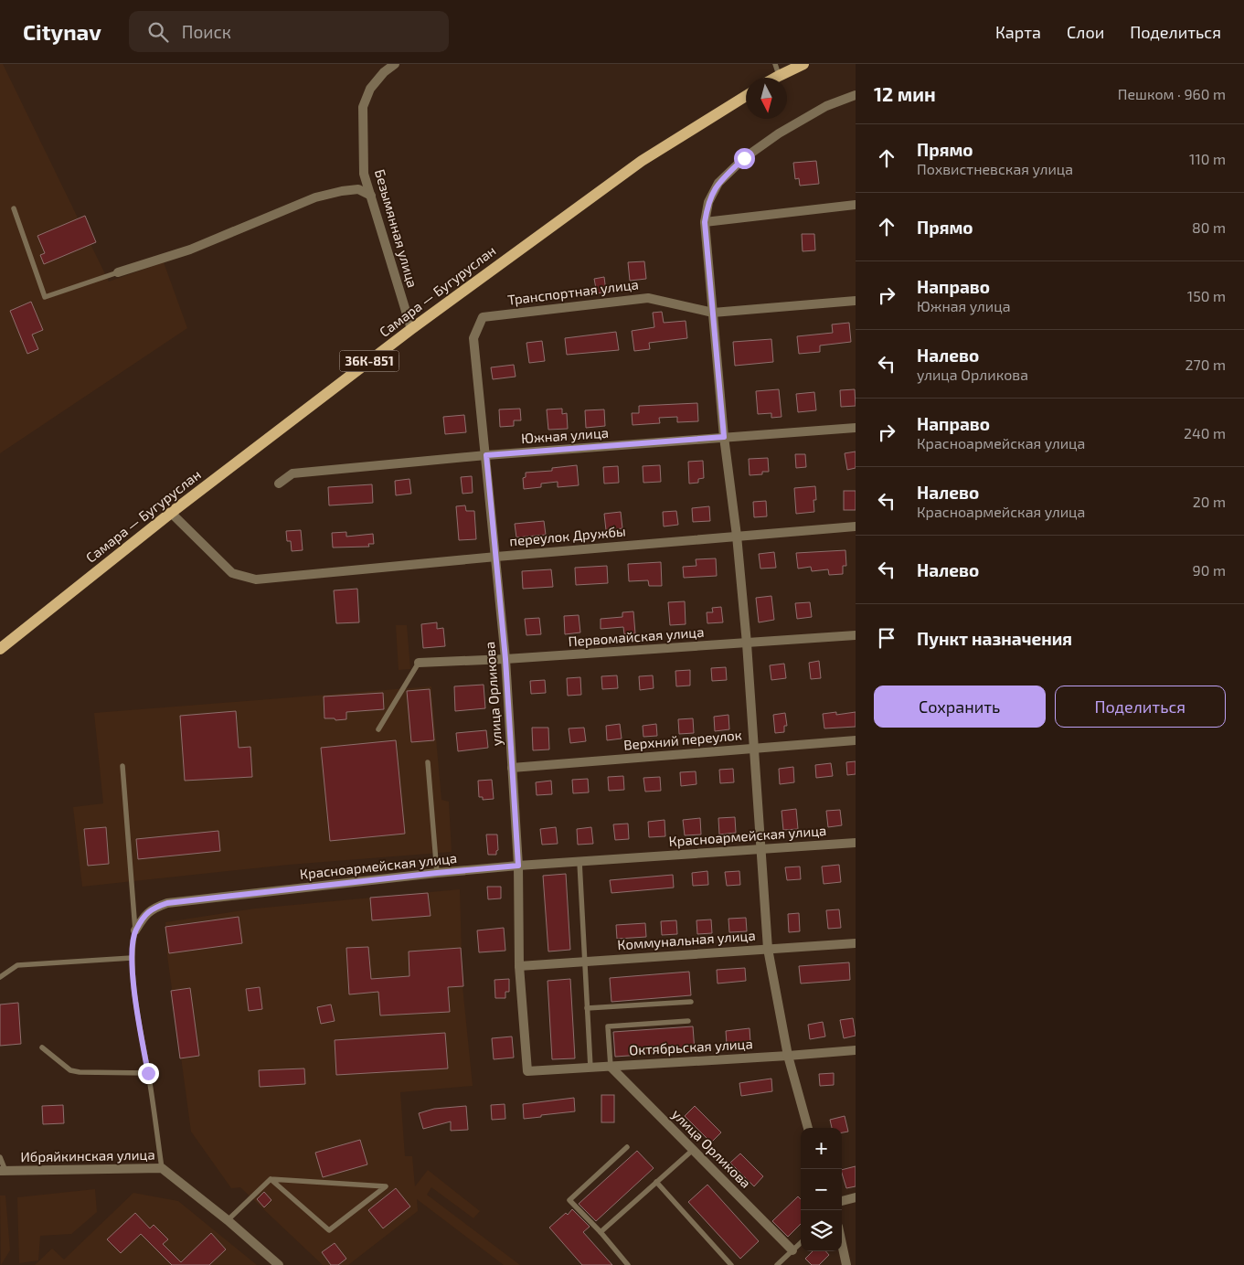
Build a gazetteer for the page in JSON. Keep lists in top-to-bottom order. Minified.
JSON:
{"streets":{"main road":["Самара — Бугуруслан","36К-851"],"street":["Безымянная улица","Транспортная улица","Южная улица","переулок Дружбы","Первомайская улица","улица Орликова","Верхний переулок","Красноармейская улица","Коммунальная улица","Октябрьская улица","Ибряйкинская улица"]},"crossings":[["Безымянная улица","Самара — Бугуруслан"],["Самара — Бугуруслан","переулок Дружбы"],["Транспортная улица","улица Орликова"],["Южная улица","улица Орликова"],["переулок Дружбы","улица Орликова"],["Первомайская улица","улица Орликова"],["улица Орликова","Верхний переулок"],["улица Орликова","Красноармейская улица"],["улица Орликова","Коммунальная улица"],["улица Орликова","Октябрьская улица"]],"north":"bottom","page":{"header":"Citynav","search":"Поиск","nav":["Карта","Слои","Поделиться"],"heading":["12 мин","Пешком · 960 m"],"list":[["Прямо","Похвистневская улица","110 m"],["Прямо","80 m"],["Направо","Южная улица","150 m"],["Налево","улица Орликова","270 m"],["Направо","Красноармейская улица","240 m"],["Налево","Красноармейская улица","20 m"],["Налево","90 m"],"Пункт назначения"],"buttons":["Сохранить","Поделиться"],"map_buttons":["+","−"]}}
